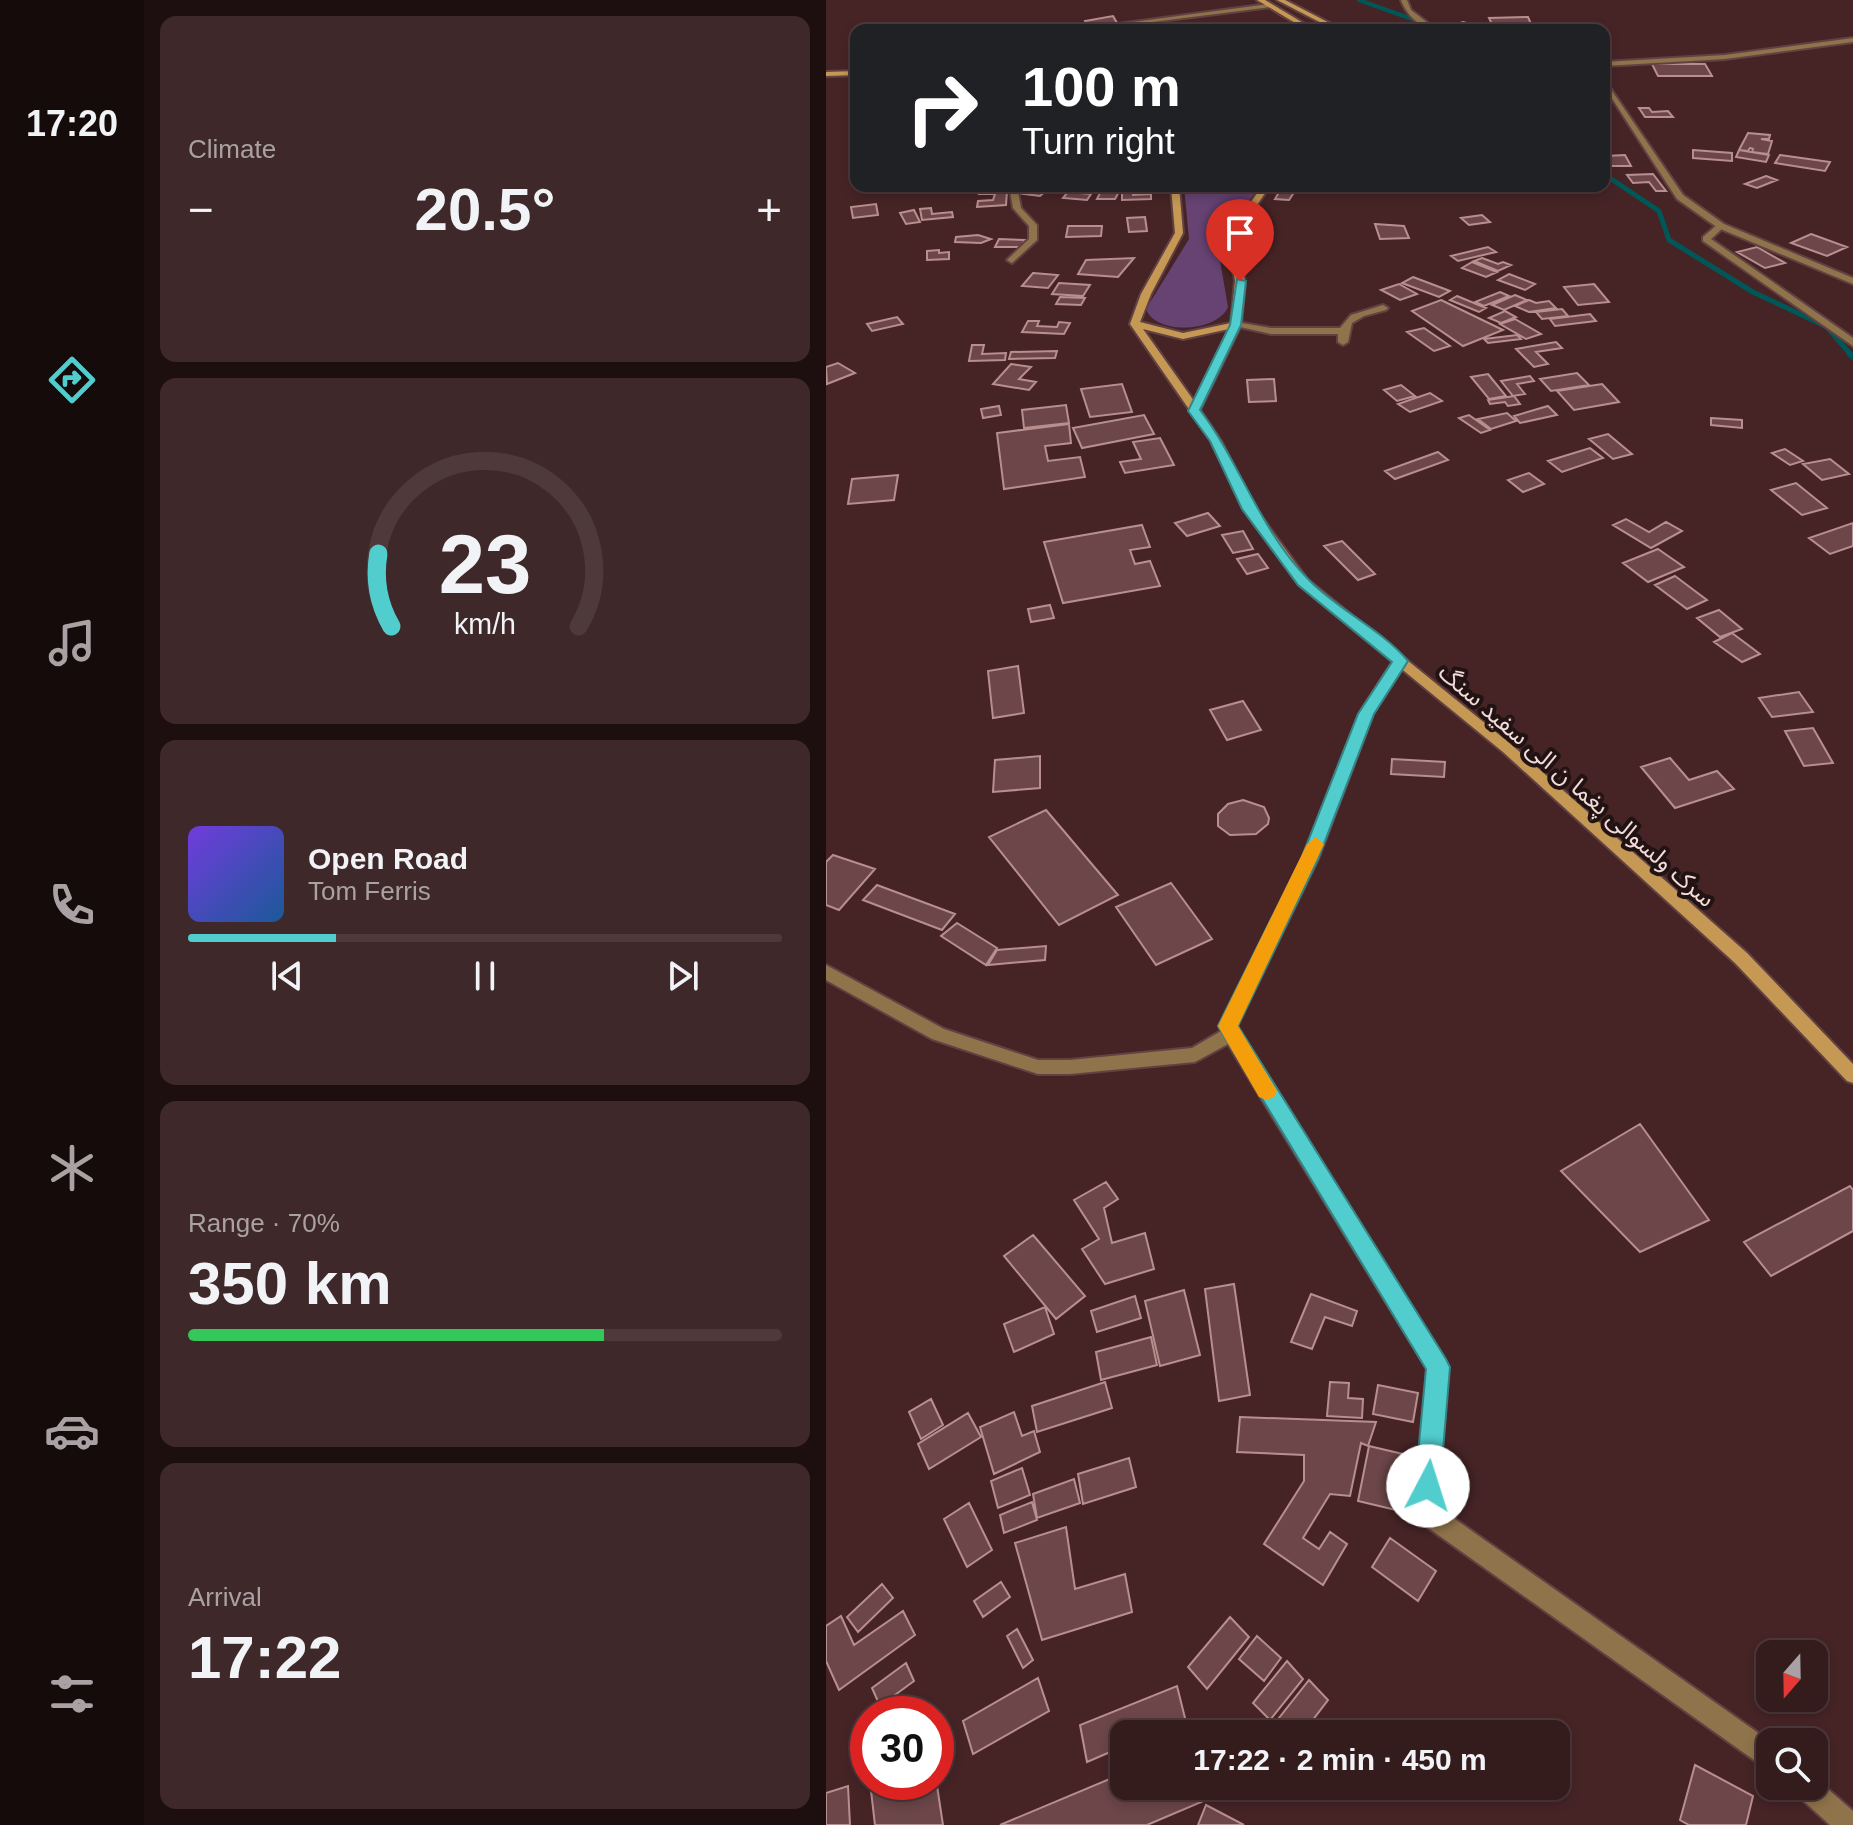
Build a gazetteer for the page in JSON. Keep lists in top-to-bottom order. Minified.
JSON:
{"streets":{"main road":["سرک ولسوالی پغما ن الی سفید سنگ"]},"north":"bottom","page":{"tabs":"17:20","tile":["Climate",["Range · 70%","350 km"],["Arrival","17:22"]],"turn":["100 m","Turn right"],"heat":["−","20.5°","+"],"song":["Open Road","Tom Ferris"],"limit":"30","trip":"17:22 · 2 min · 450 m","gauge":["23","km/h"]}}
